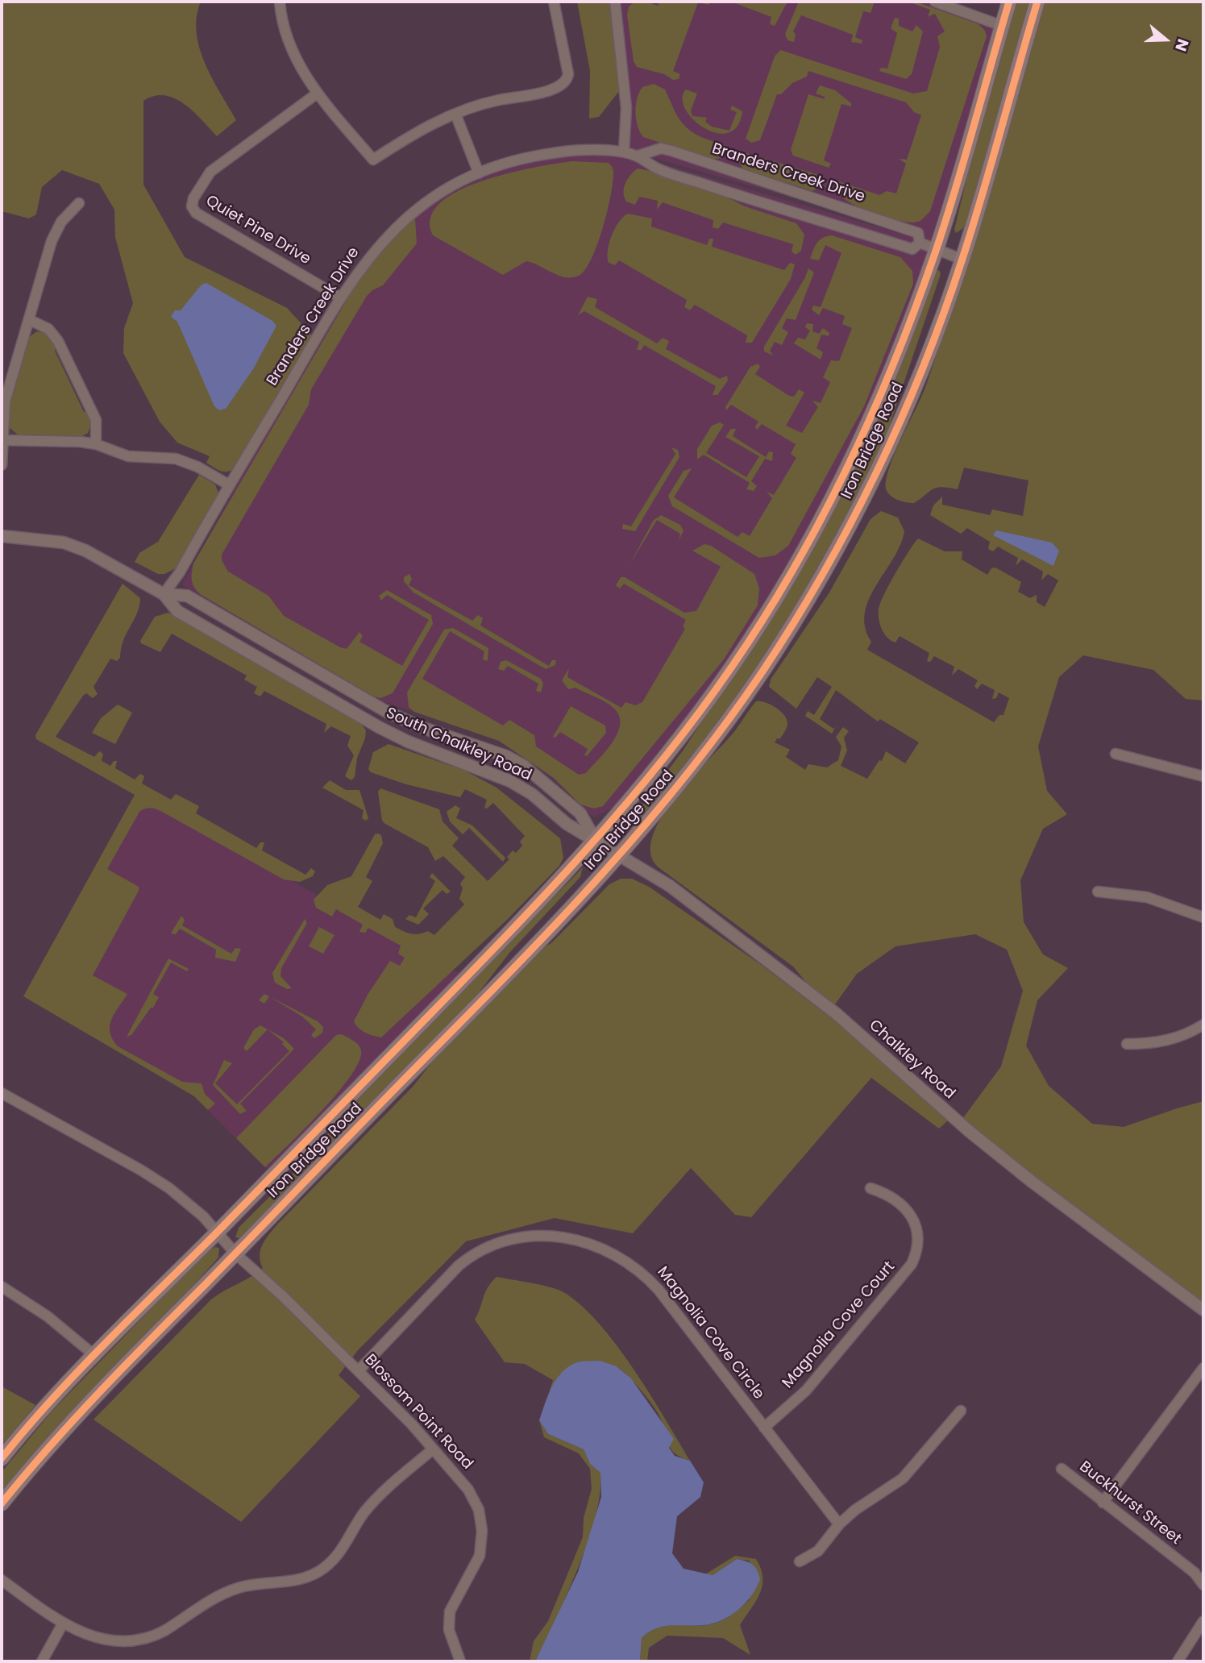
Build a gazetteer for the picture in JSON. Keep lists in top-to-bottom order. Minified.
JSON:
{"streets":{"main road":["Iron Bridge Road"],"street":["Branders Creek Drive","Quiet Pine Drive","South Chalkley Road","Chalkley Road","Magnolia Cove Court","Magnolia Cove Circle","Blossom Point Road","Buckhurst Street"]},"crossings":[["Branders Creek Drive","Quiet Pine Drive"],["Branders Creek Drive","Iron Bridge Road"],["Branders Creek Drive","South Chalkley Road"],["Iron Bridge Road","South Chalkley Road"],["Iron Bridge Road","Chalkley Road"],["Iron Bridge Road","Blossom Point Road"],["South Chalkley Road","Chalkley Road"],["Magnolia Cove Court","Magnolia Cove Circle"],["Magnolia Cove Circle","Blossom Point Road"]],"north":"right"}
